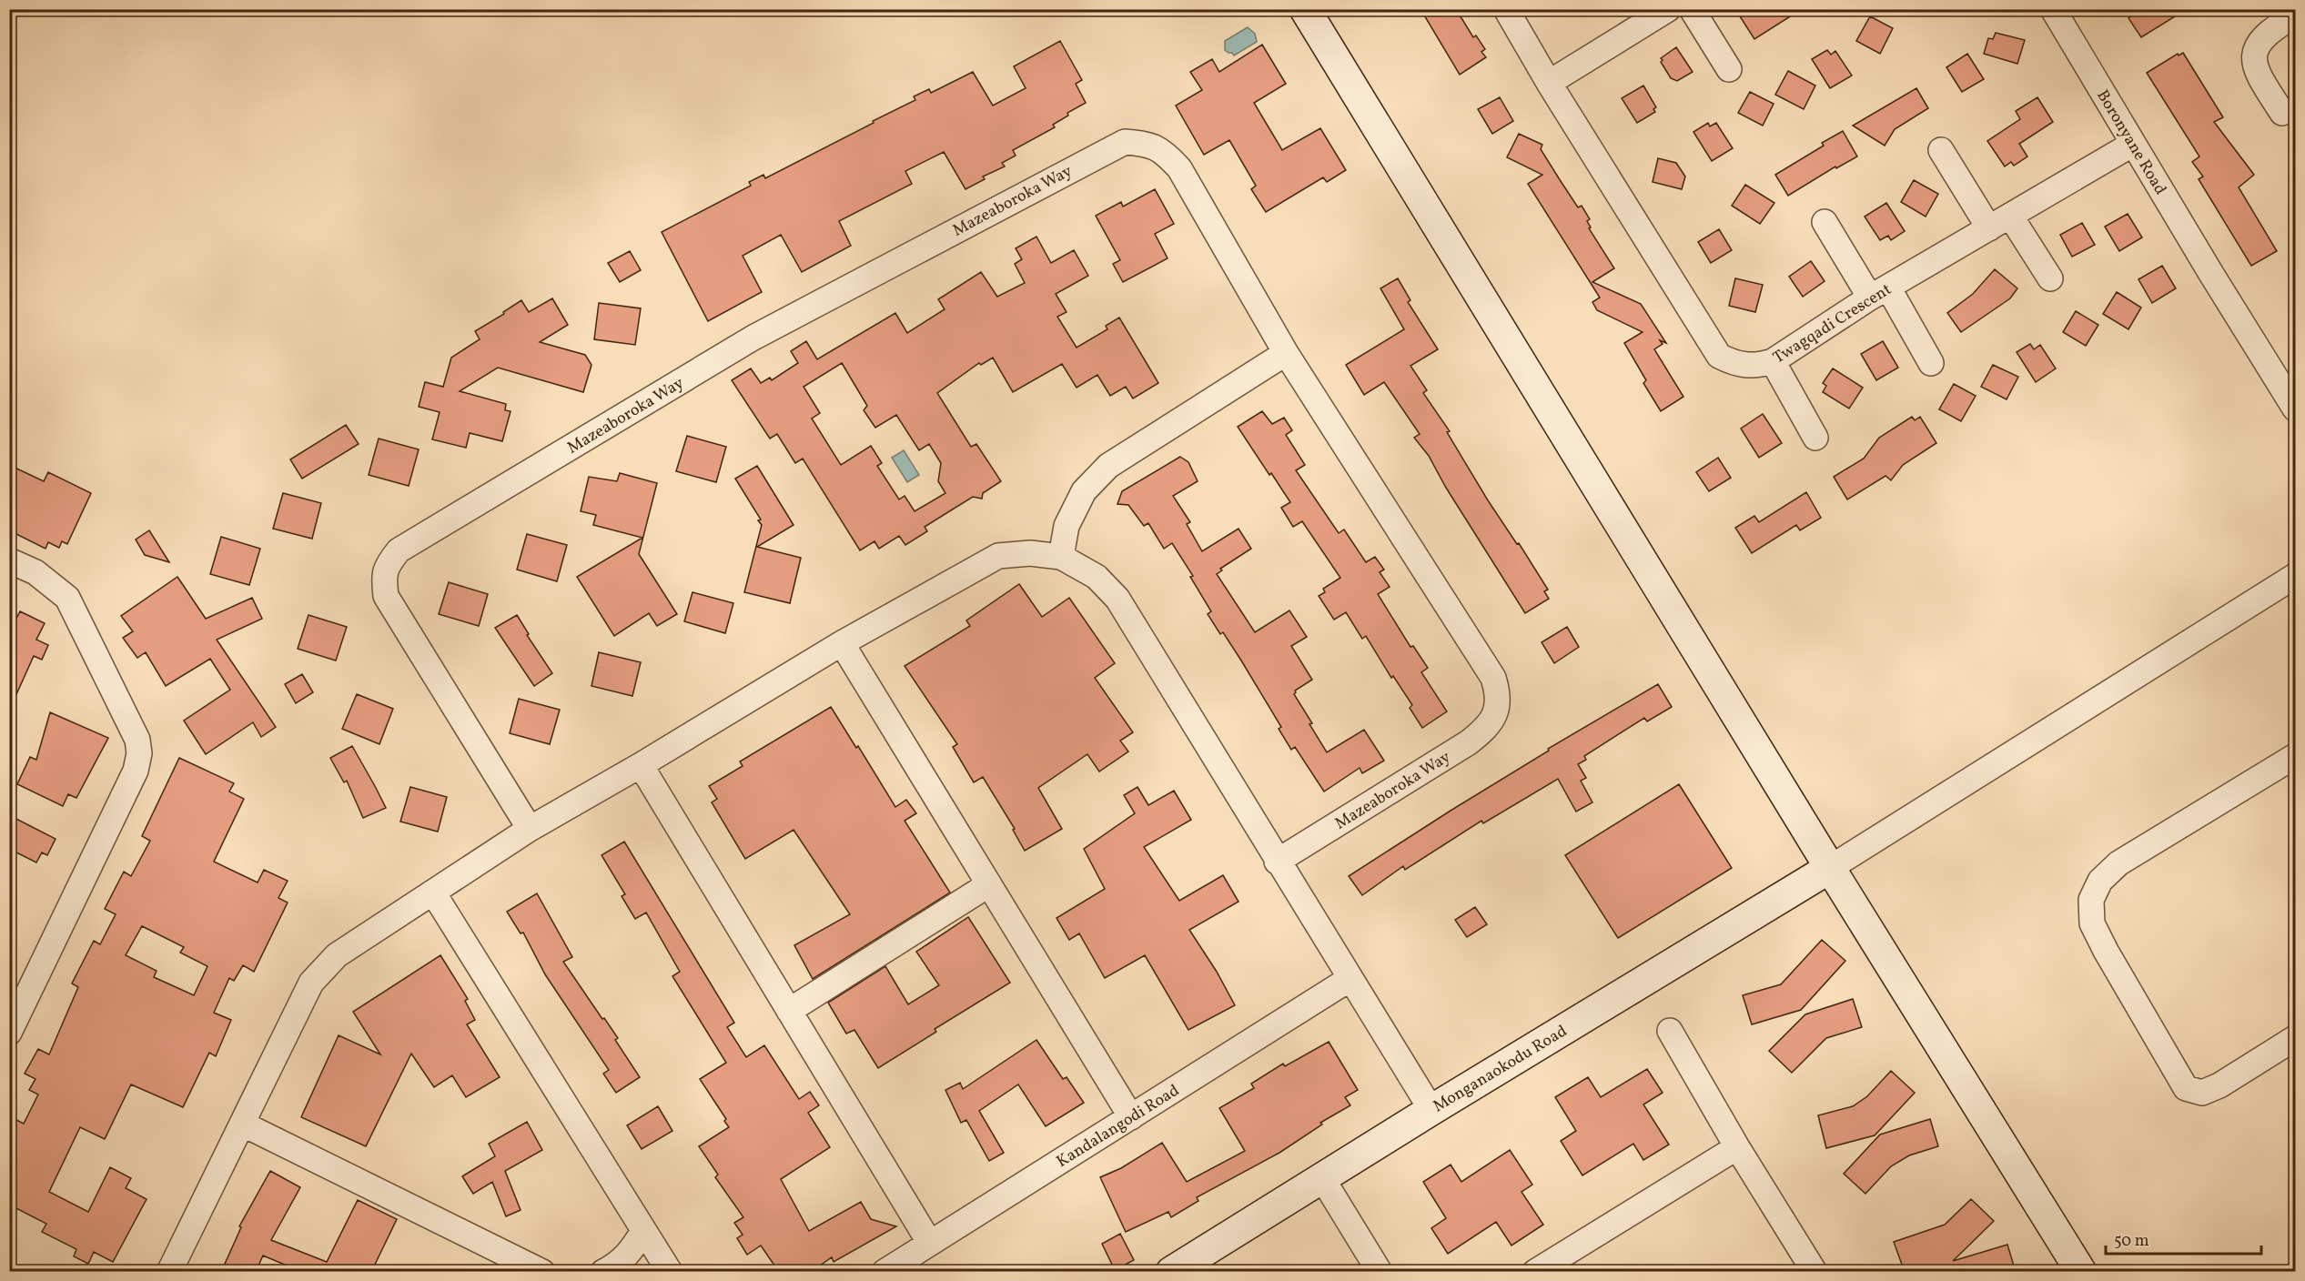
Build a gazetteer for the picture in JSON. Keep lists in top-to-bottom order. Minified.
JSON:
{"streets":{"street":["Boronyane Road","Mazeaboroka Way","Twagqadi Crescent","Monganaokodu Road","Kandalangodi Road"]},"crossings":[["Boronyane Road","Twagqadi Crescent"]],"scale_bar":"50 m"}
